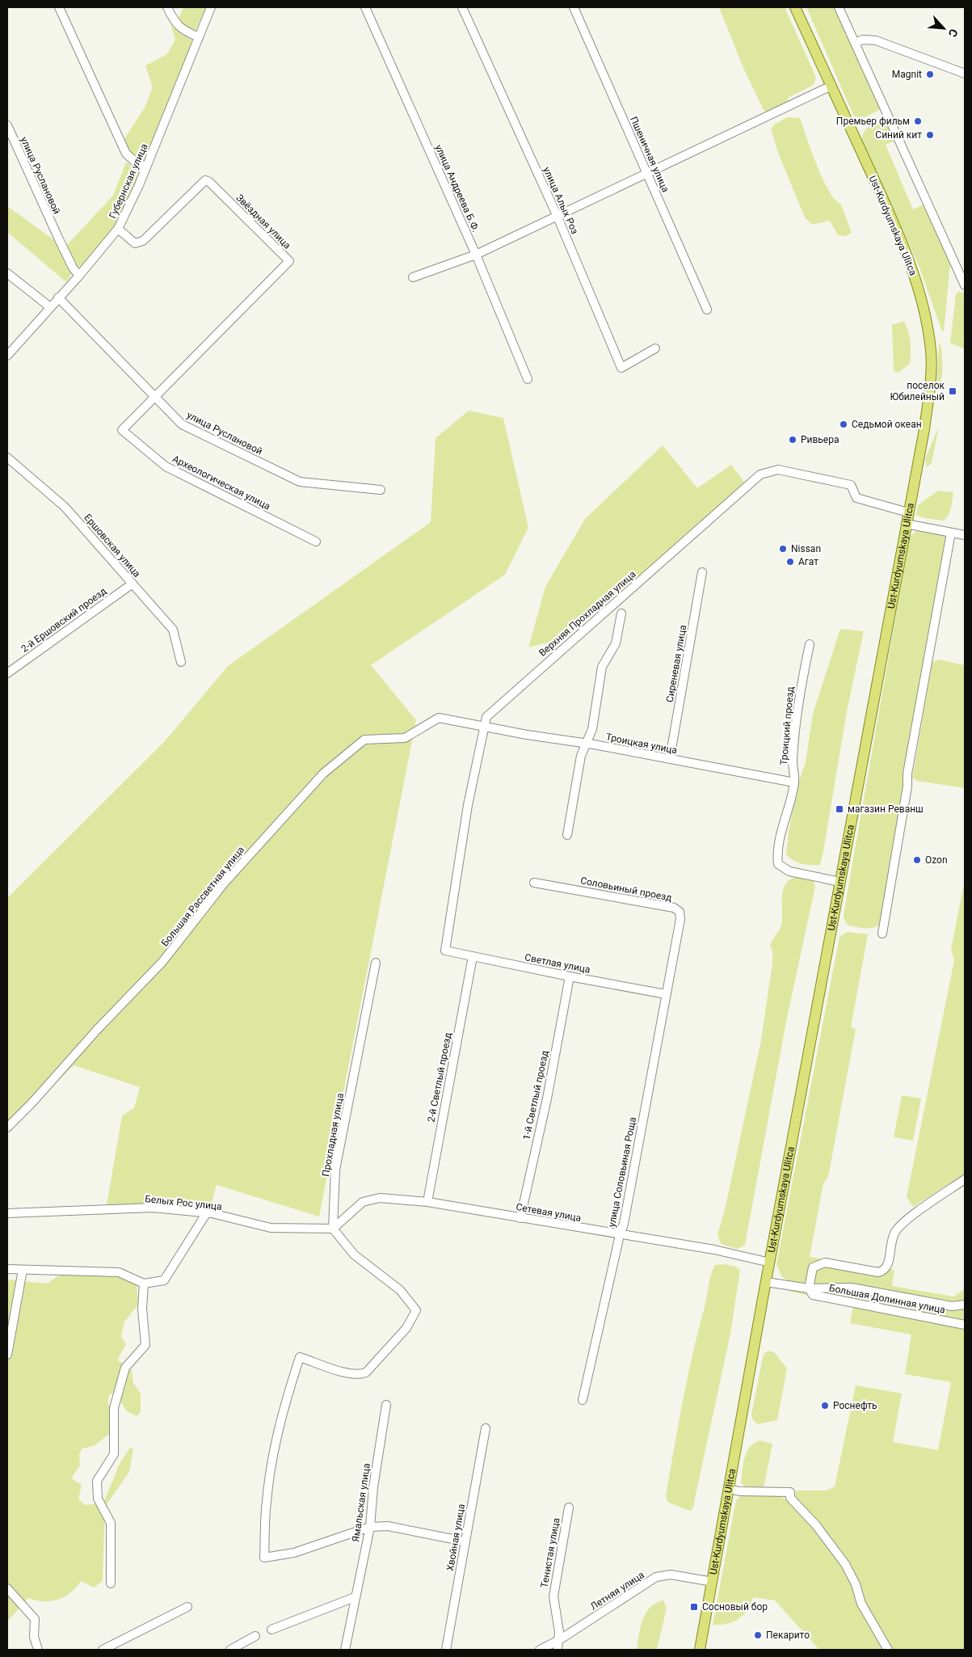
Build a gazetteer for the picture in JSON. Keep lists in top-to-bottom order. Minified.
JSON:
{"streets":{"main road":["Ust-Kurdyumskaya Ulitca"],"street":["Пшеничная улица","улица Руслановой","Губернская улица","улица Андреева Б.Ф.","улица Алых Роз","Звёздная улица","Археологическая улица","Ершовская улица","Верхняя Прохладная улица","2-й Ершовский проезд","Сиреневая улица","Троицкий проезд","Троицкая улица","Соловьиный проезд","Большая Рассветная улица","Светлая улица","2-й Светлый проезд","1-й Светлый проезд","Прохладная улица","улица Соловьиная Роща","Белых Рос улица","Сетевая улица","Большая Долинная улица","Ямальская улица","Хвойная улица","Тенистая улица","Летняя улица"]},"crossings":[["улица Руслановой","Губернская улица"],["улица Руслановой","Звёздная улица"],["улица Руслановой","Археологическая улица"],["Губернская улица","Звёздная улица"],["Звёздная улица","Археологическая улица"],["Ust-Kurdyumskaya Ulitca","Верхняя Прохладная улица"],["Ust-Kurdyumskaya Ulitca","Троицкий проезд"],["Ust-Kurdyumskaya Ulitca","Сетевая улица"],["Ust-Kurdyumskaya Ulitca","Большая Долинная улица"],["Ust-Kurdyumskaya Ulitca","Летняя улица"],["Ершовская улица","2-й Ершовский проезд"],["Верхняя Прохладная улица","Троицкая улица"],["Верхняя Прохладная улица","Большая Рассветная улица"],["Верхняя Прохладная улица","Светлая улица"],["Сиреневая улица","Троицкая улица"],["Троицкий проезд","Троицкая улица"],["Троицкая улица","Большая Рассветная улица"],["Соловьиный проезд","Светлая улица"],["Соловьиный проезд","улица Соловьиная Роща"],["Светлая улица","2-й Светлый проезд"],["Светлая улица","1-й Светлый проезд"],["Светлая улица","улица Соловьиная Роща"],["2-й Светлый проезд","Сетевая улица"],["1-й Светлый проезд","Сетевая улица"],["Прохладная улица","Белых Рос улица"],["Прохладная улица","Сетевая улица"],["улица Соловьиная Роща","Сетевая улица"],["Белых Рос улица","Сетевая улица"],["Тенистая улица","Летняя улица"]],"places":{"other":["Magnit","Премьер фильм","Синий кит","Седьмой океан","Ривьера","Nissan","Агат","Ozon","Роснефть","Пекарито"],"transit":["поселок Юбилейный","магазин Реванш","Сосновый бор"]},"north":"bottom right"}
